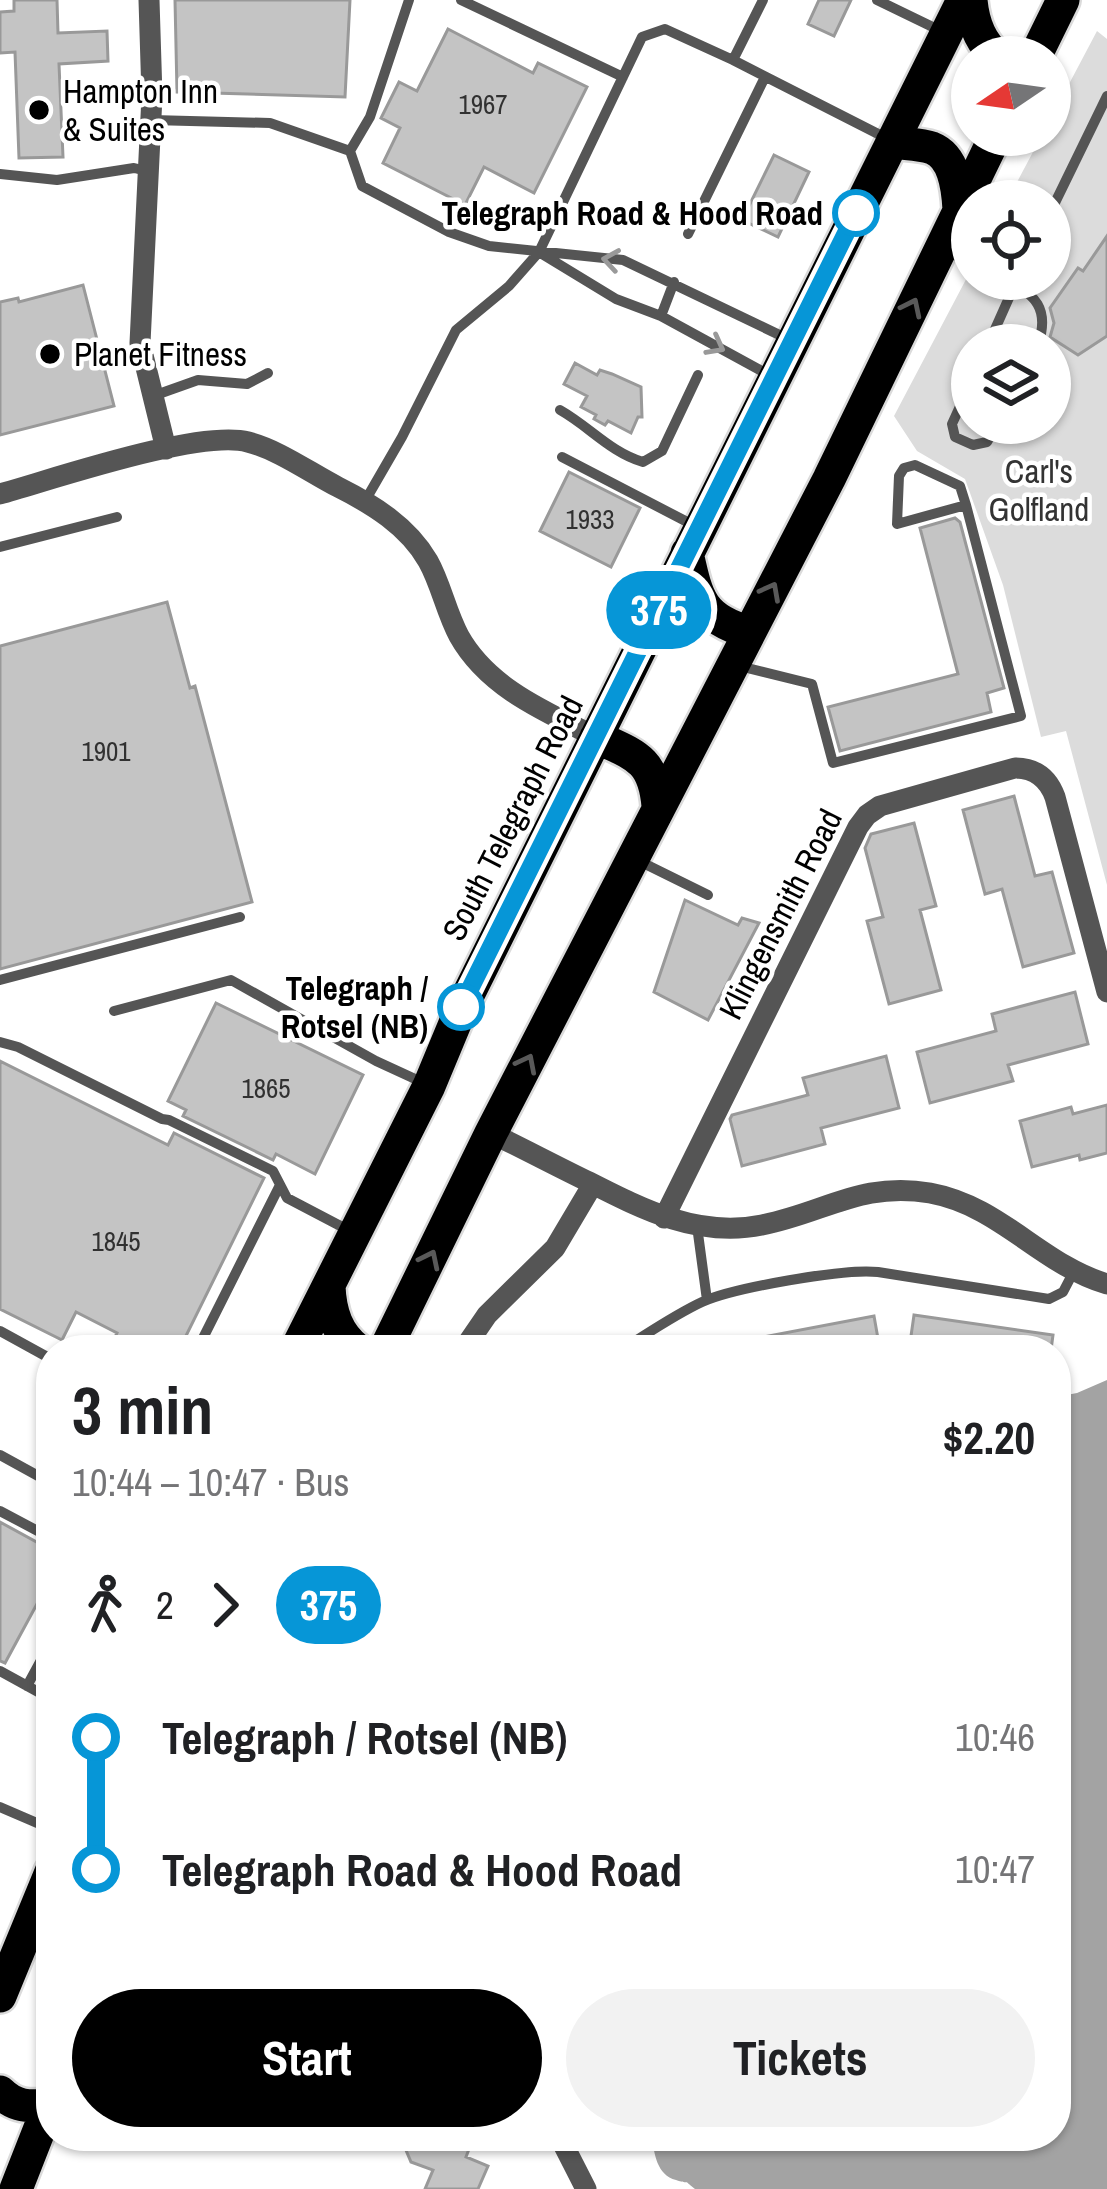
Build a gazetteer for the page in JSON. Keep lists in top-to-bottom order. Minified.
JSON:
{"streets":{"highway":["South Telegraph Road"],"street":["Klingensmith Road"]},"parks":["Carl's Golfland"],"places":["Hampton Inn & Suites","Telegraph Road & Hood Road","Planet Fitness","Telegraph / Rotsel (NB)"],"lines":["bus line 375"],"house_numbers":["1967","1933","1901","1865","1845"],"north":"left","page":{"on_map":"375","heading":["3 min","10:44 – 10:47 · Bus","$2.20"],"legs":["2","375"],"list":[{"name":"Telegraph / Rotsel (NB)","value":"10:46"},{"name":"Telegraph Road & Hood Road","value":"10:47"}],"buttons":["Start","Tickets"]}}
